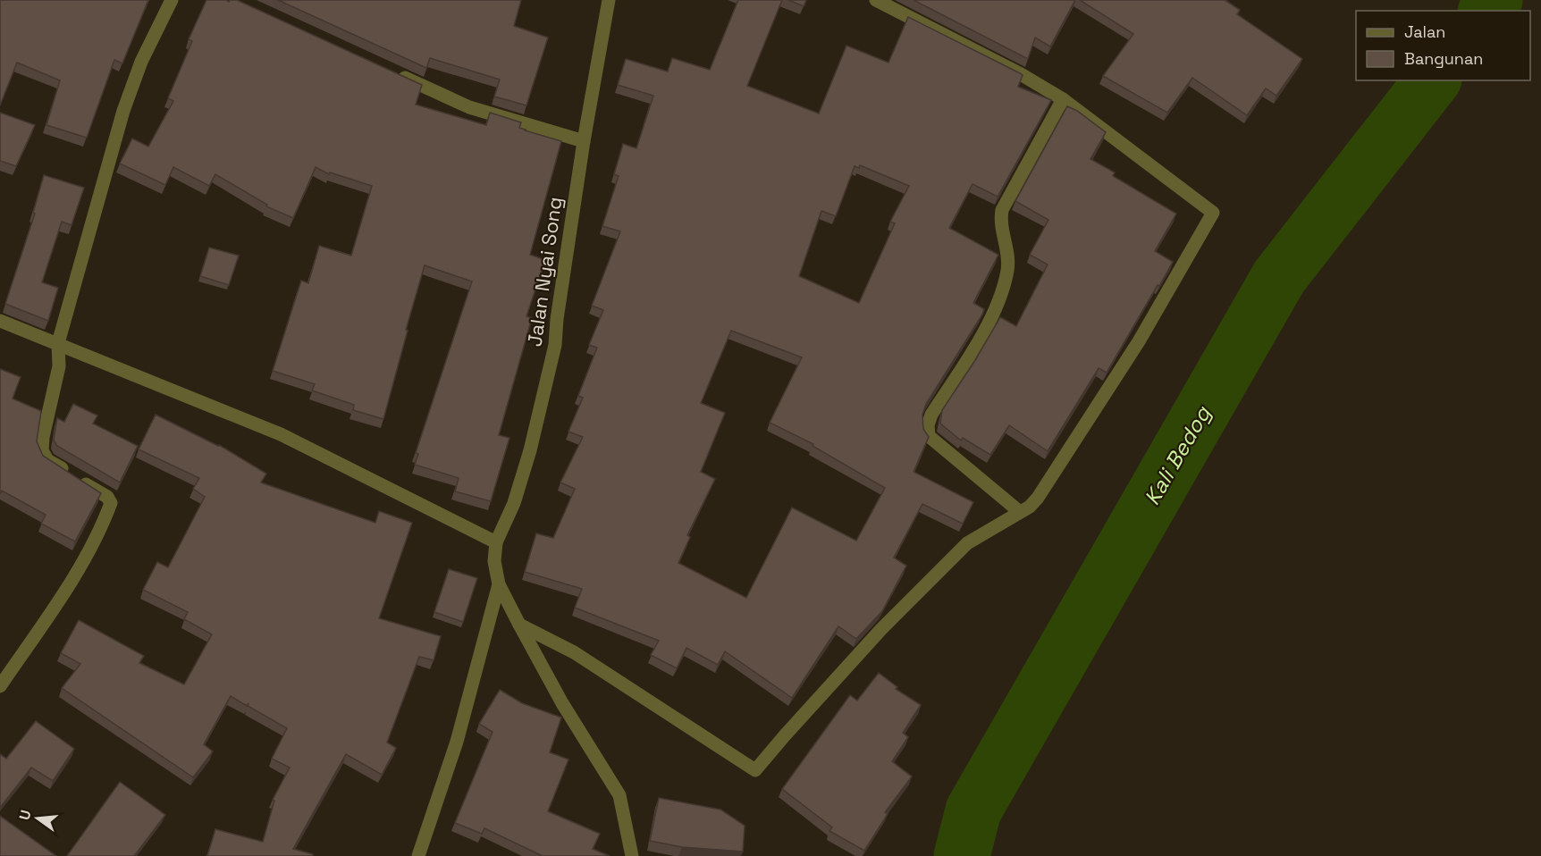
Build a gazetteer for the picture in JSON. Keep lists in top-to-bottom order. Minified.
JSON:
{"streets":{"street":["Jalan Nyai Song"]},"water":["Kali Bedog"],"legend":["Jalan","Bangunan"],"north":"left"}
